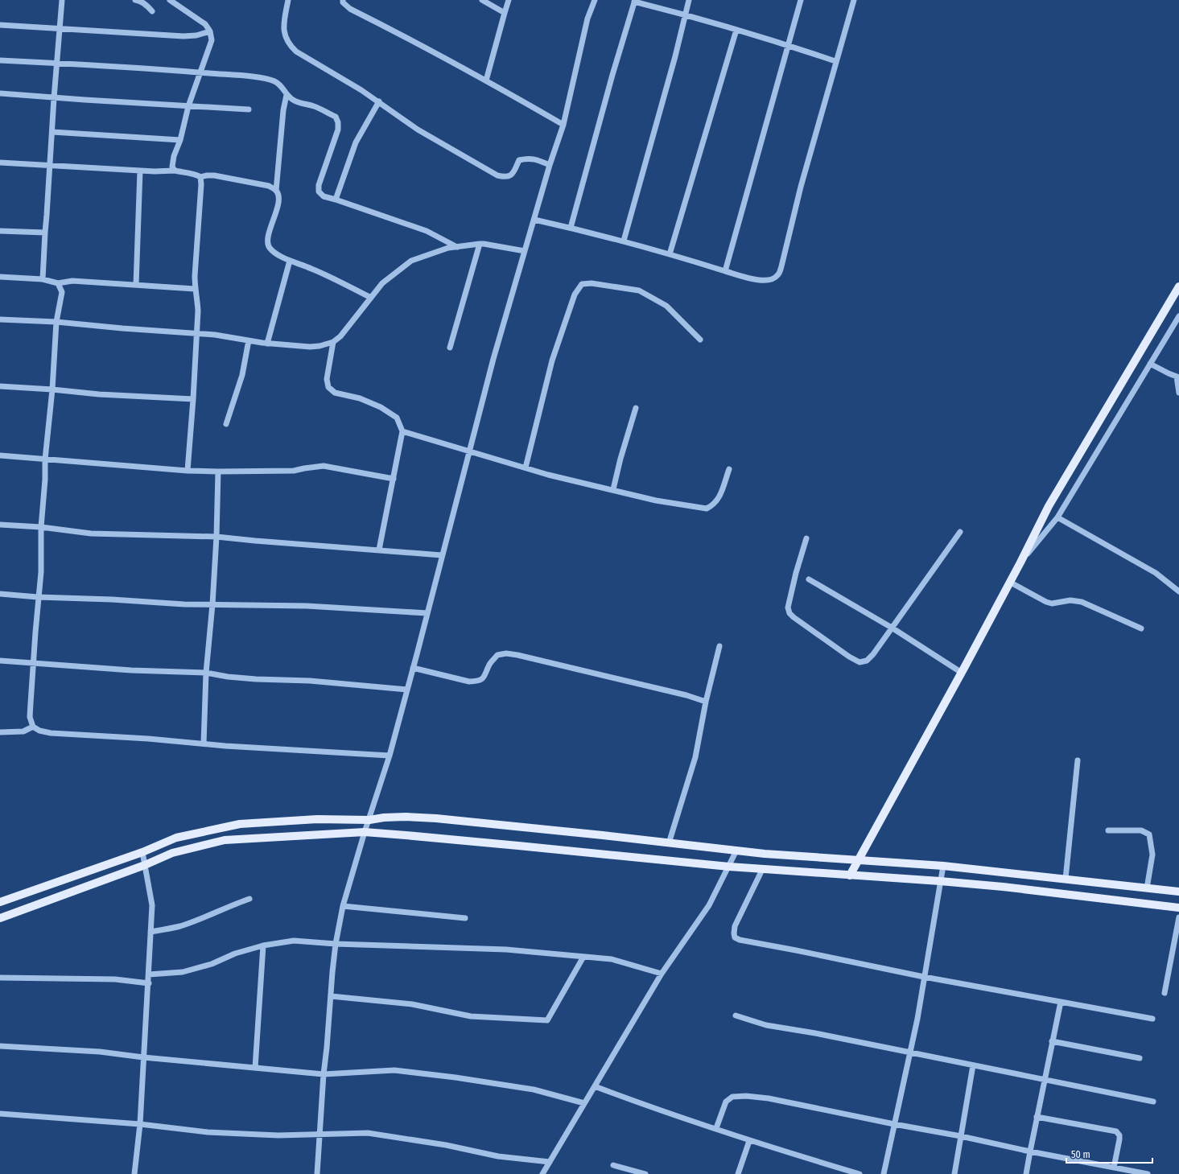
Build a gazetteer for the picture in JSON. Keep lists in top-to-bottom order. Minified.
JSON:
{"scale_bar":"50 m"}
